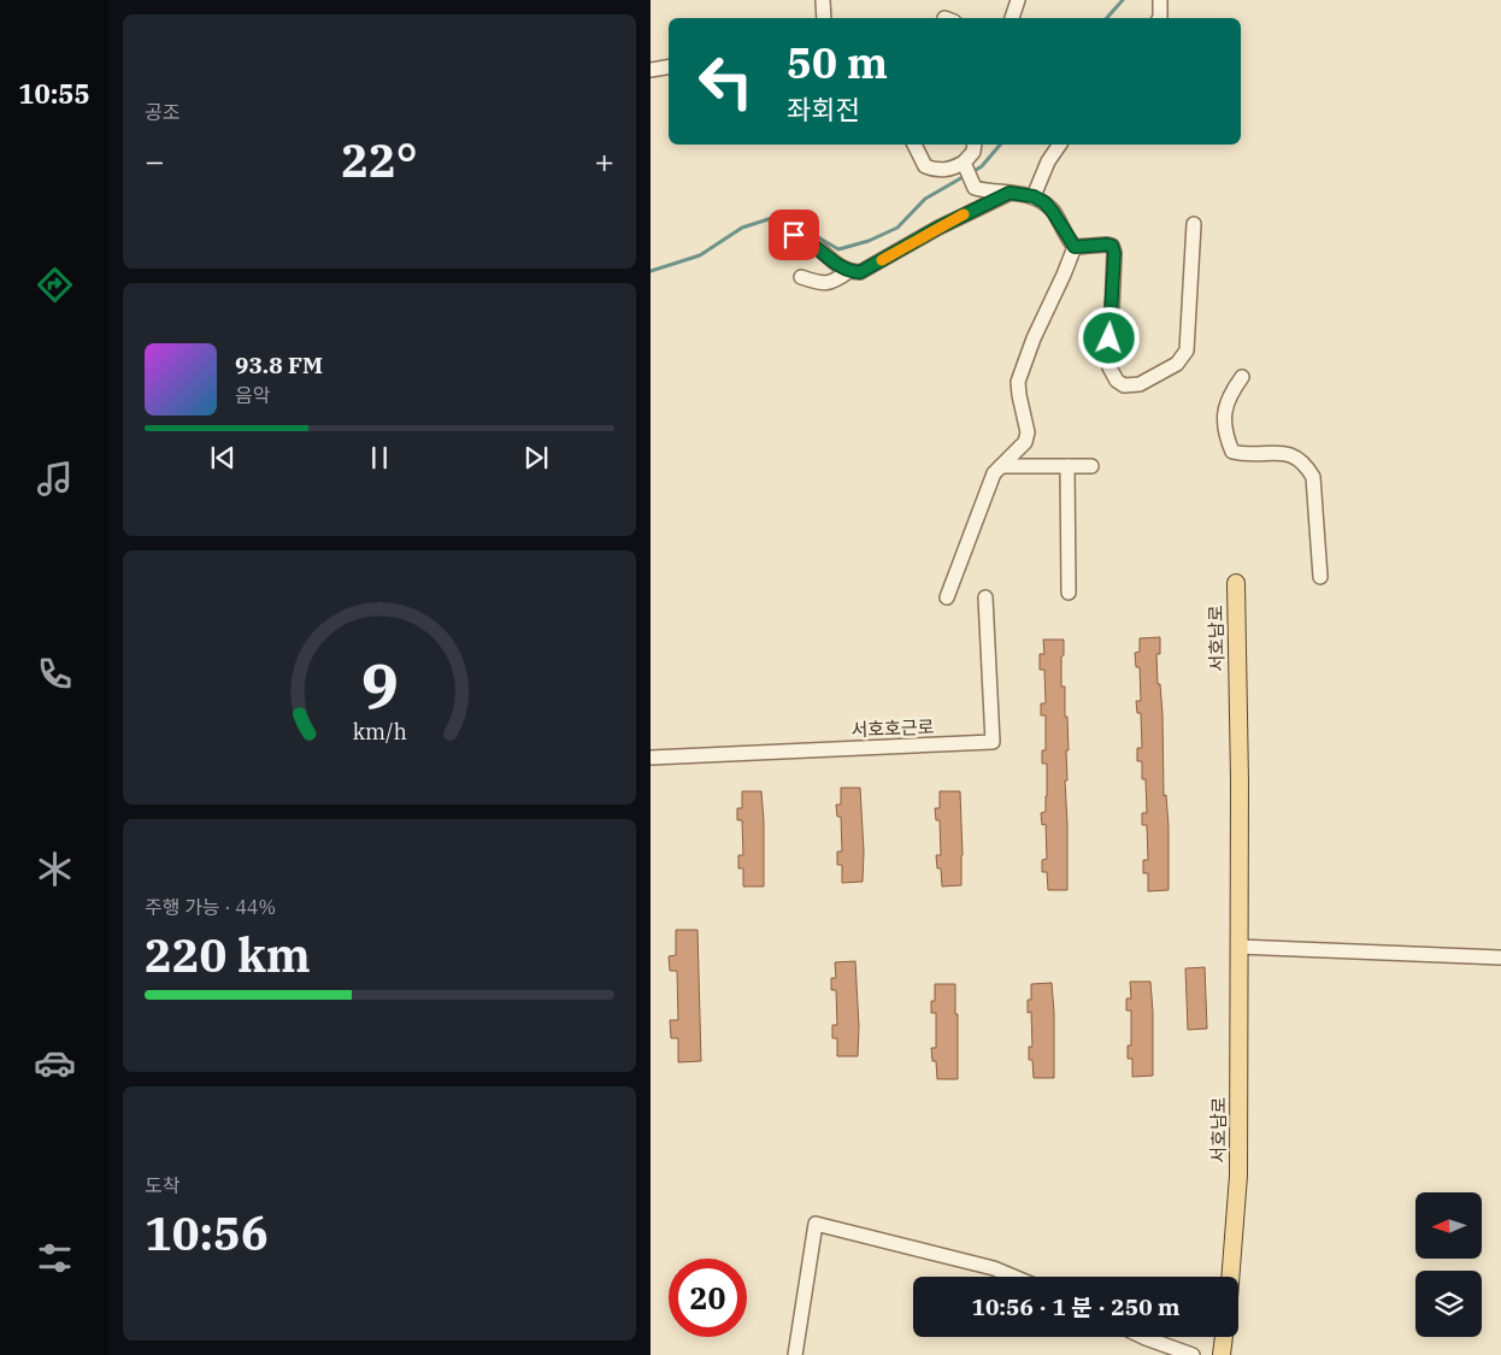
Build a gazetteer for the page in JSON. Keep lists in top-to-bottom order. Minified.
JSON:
{"streets":{"main road":["서호남로"],"street":["서호호근로"]},"north":"left","page":{"tabs":"10:55","tile":["공조",["주행 가능 · 44%","220 km"],["도착","10:56"]],"turn":["50 m","좌회전"],"heat":["−","22°","+"],"song":["93.8 FM","음악"],"limit":"20","trip":"10:56 · 1 분 · 250 m","gauge":["9","km/h"]}}
